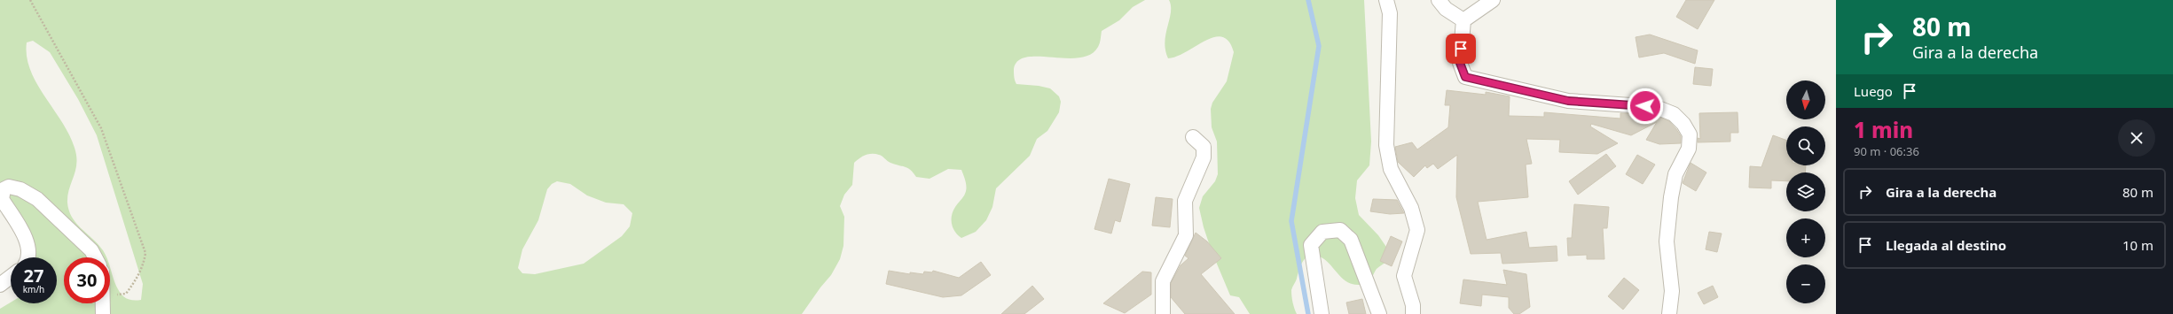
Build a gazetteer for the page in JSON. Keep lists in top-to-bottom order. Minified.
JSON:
{"north":"bottom","page":{"turn":["80 m","Gira a la derecha"],"then":"Luego","map_buttons":["+","−"],"heading":["1 min","90 m · 06:36"],"list":[{"name":"Gira a la derecha","value":"80 m"},{"name":"Llegada al destino","value":"10 m"}],"speed":"27 km/h","limit":"30"}}
